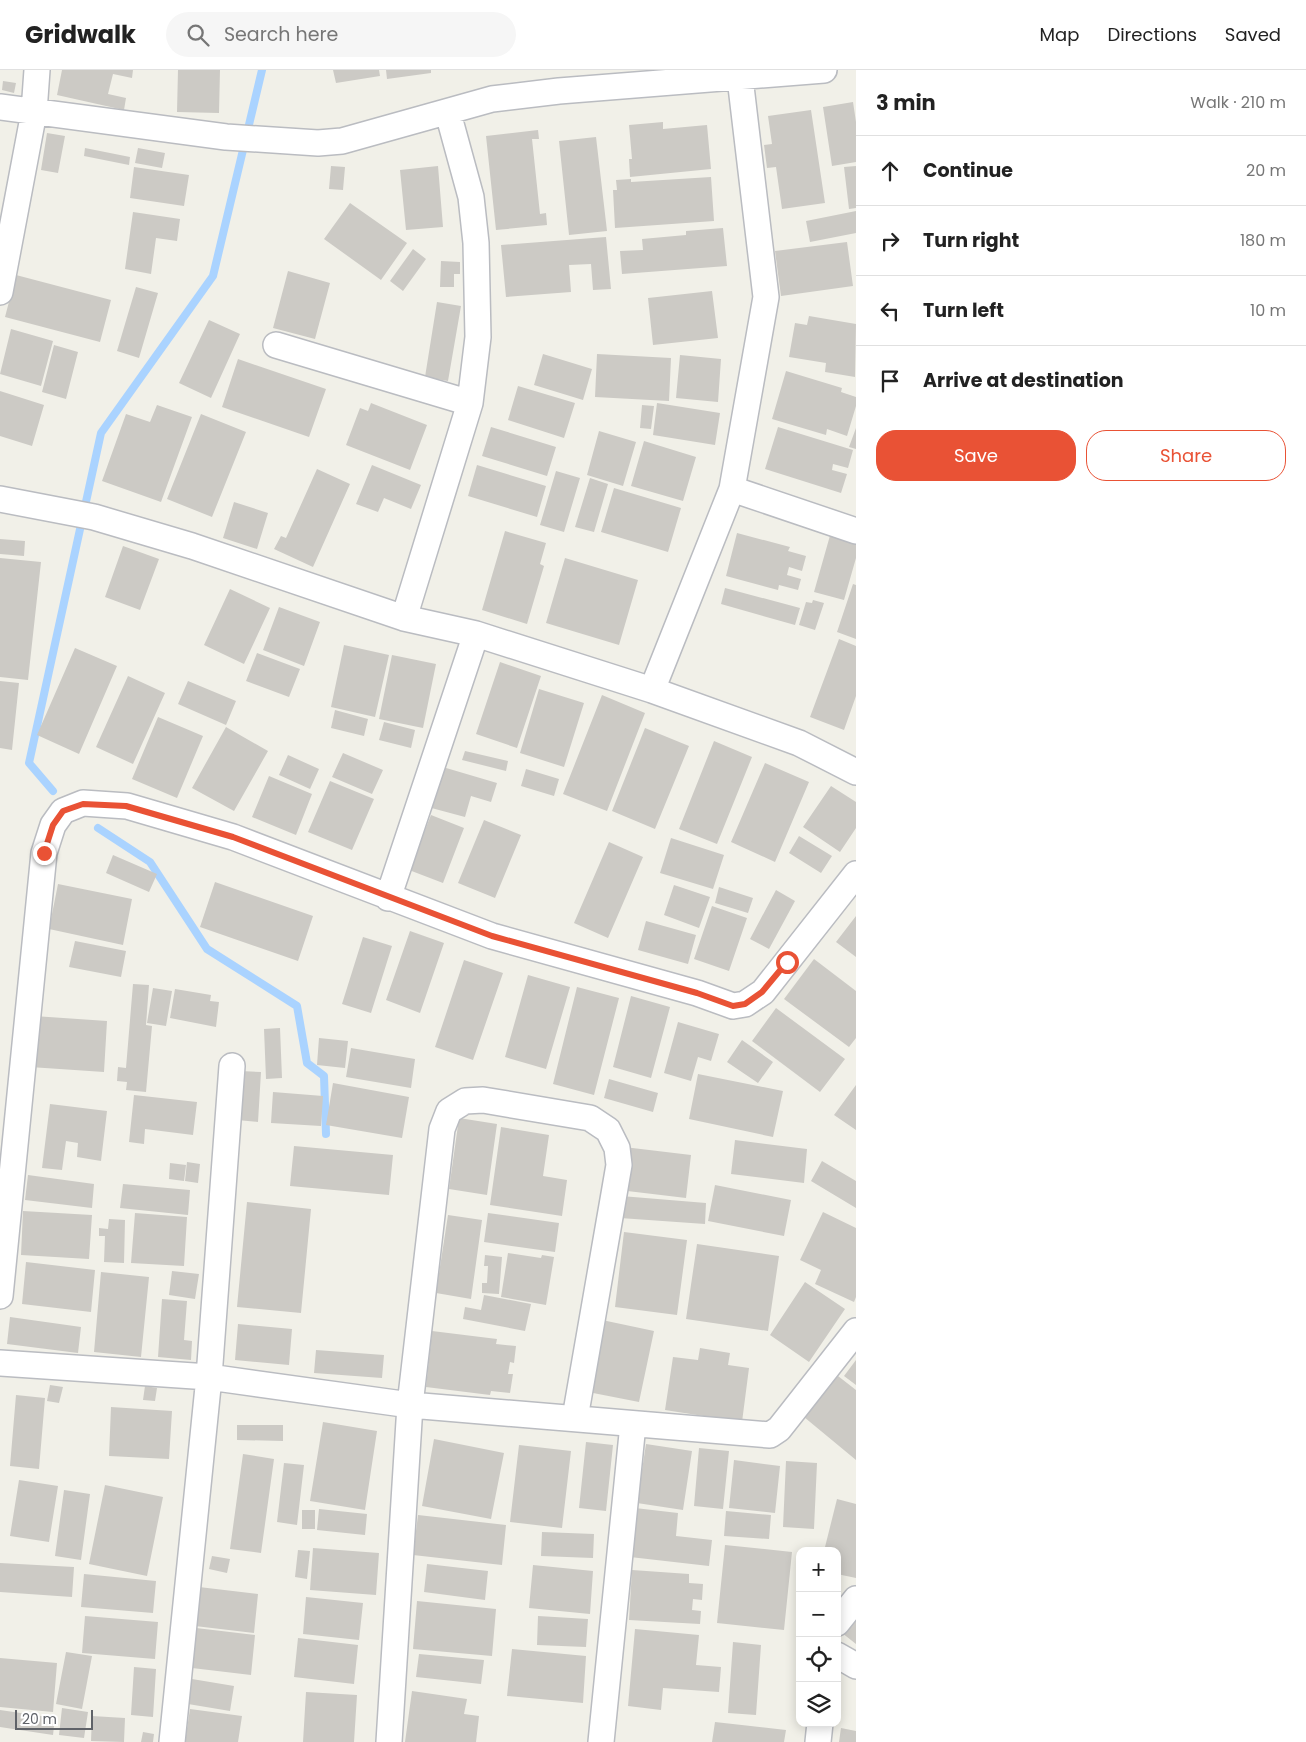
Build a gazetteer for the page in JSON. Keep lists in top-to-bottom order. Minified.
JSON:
{"scale_bar":"20 m","page":{"header":"Gridwalk","search":"Search here","nav":["Map","Directions","Saved"],"heading":["3 min","Walk · 210 m"],"list":[["Continue","20 m"],["Turn right","180 m"],["Turn left","10 m"],"Arrive at destination"],"buttons":["Save","Share"],"map_buttons":["+","−"],"scale":"20 m"}}
